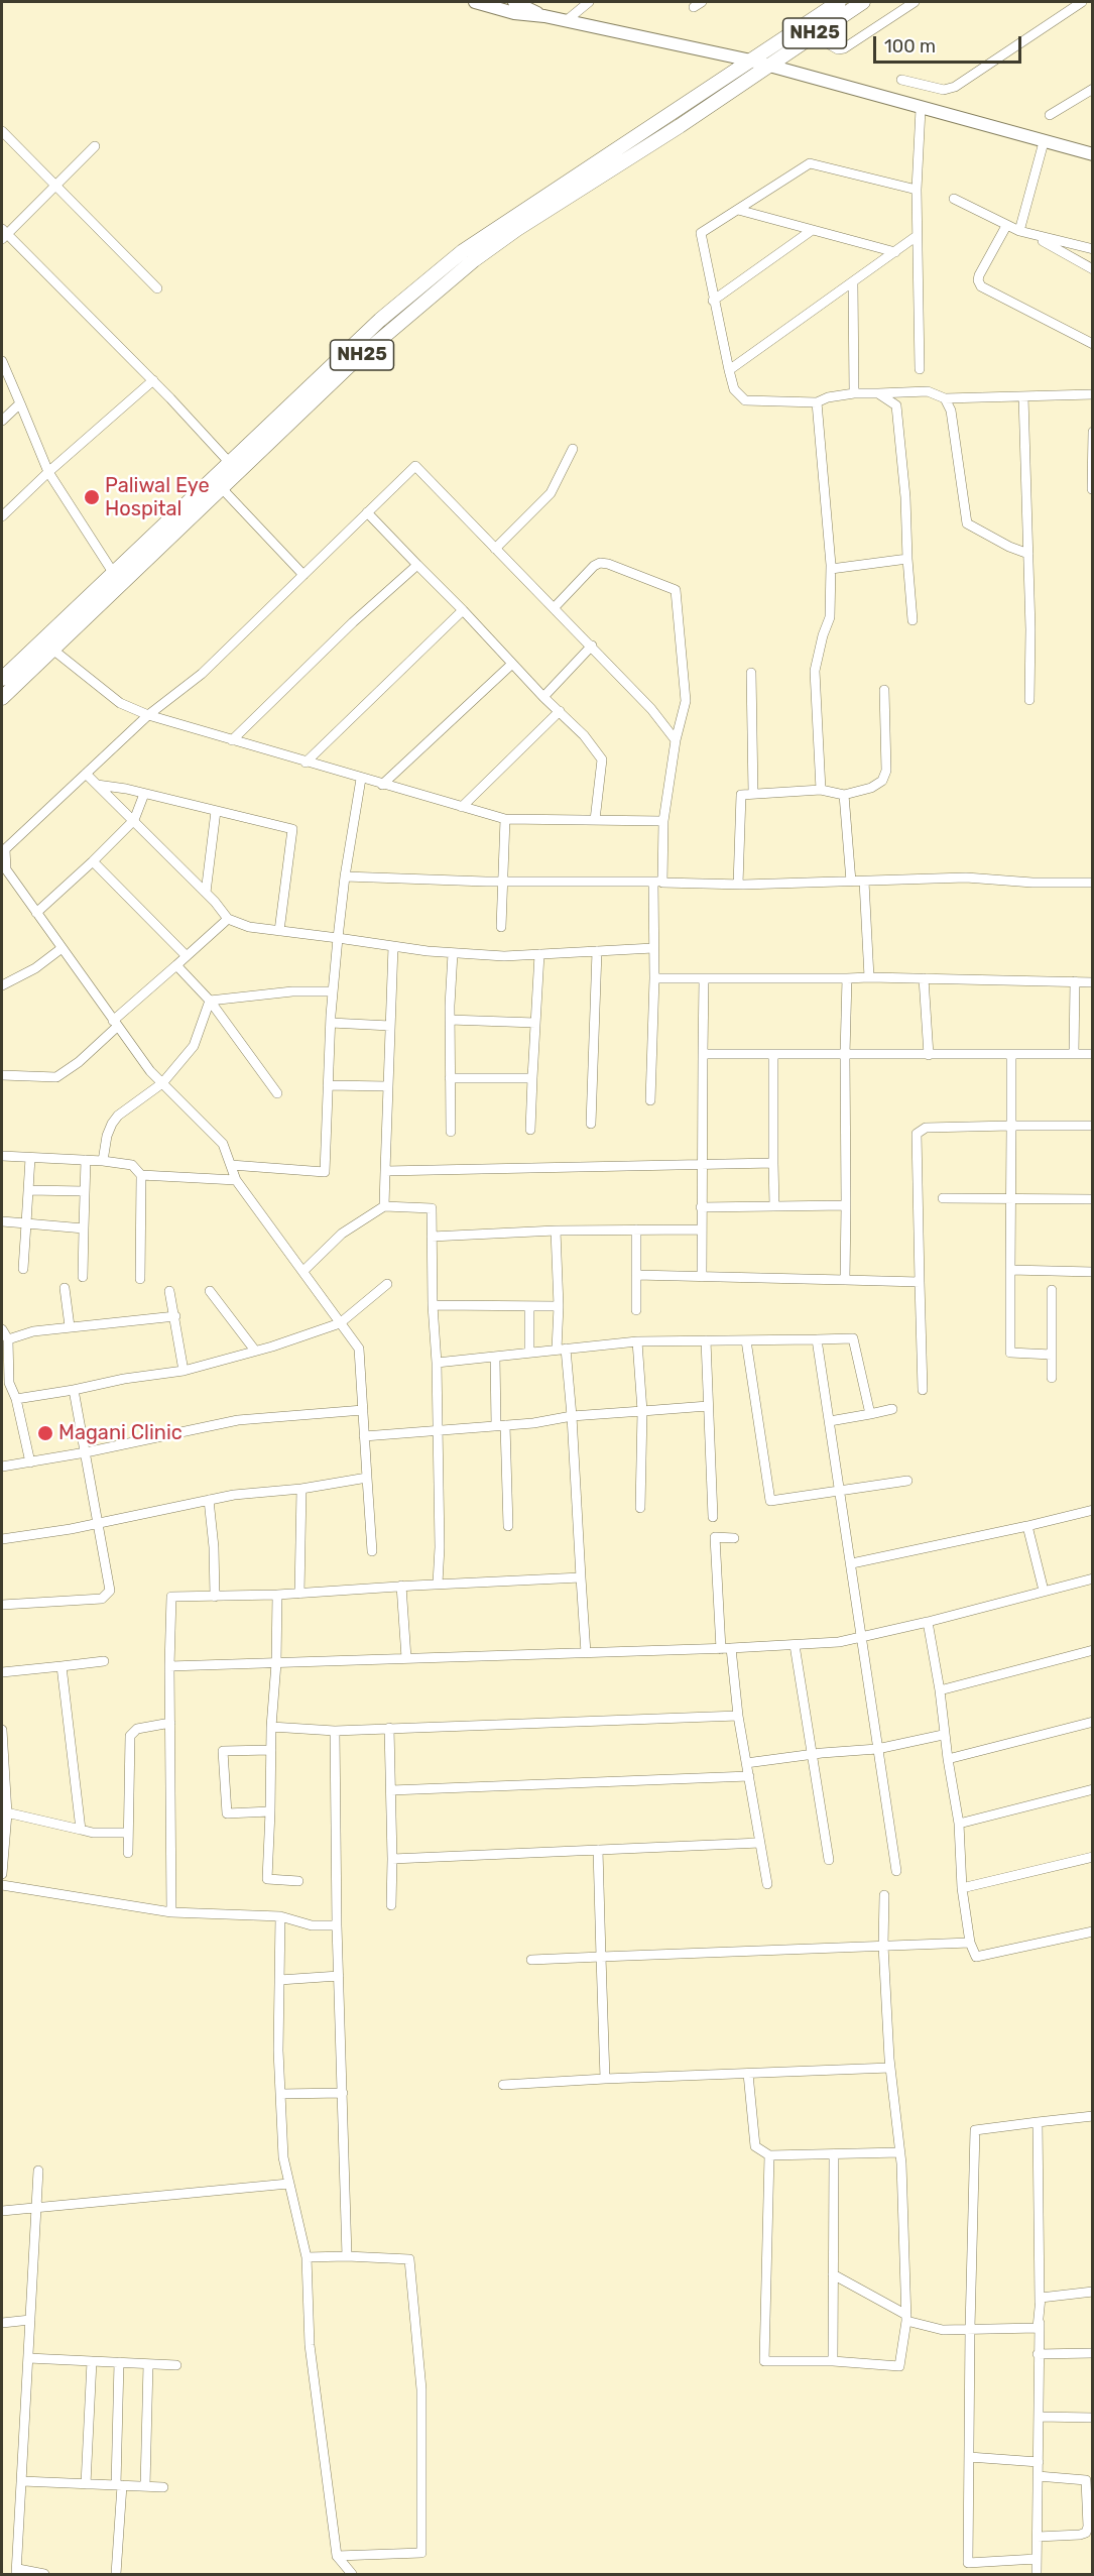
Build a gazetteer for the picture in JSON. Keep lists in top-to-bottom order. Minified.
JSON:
{"streets":{"main road":["NH25"]},"places":["Paliwal Eye Hospital","Magani Clinic"],"scale_bar":"100 m"}
